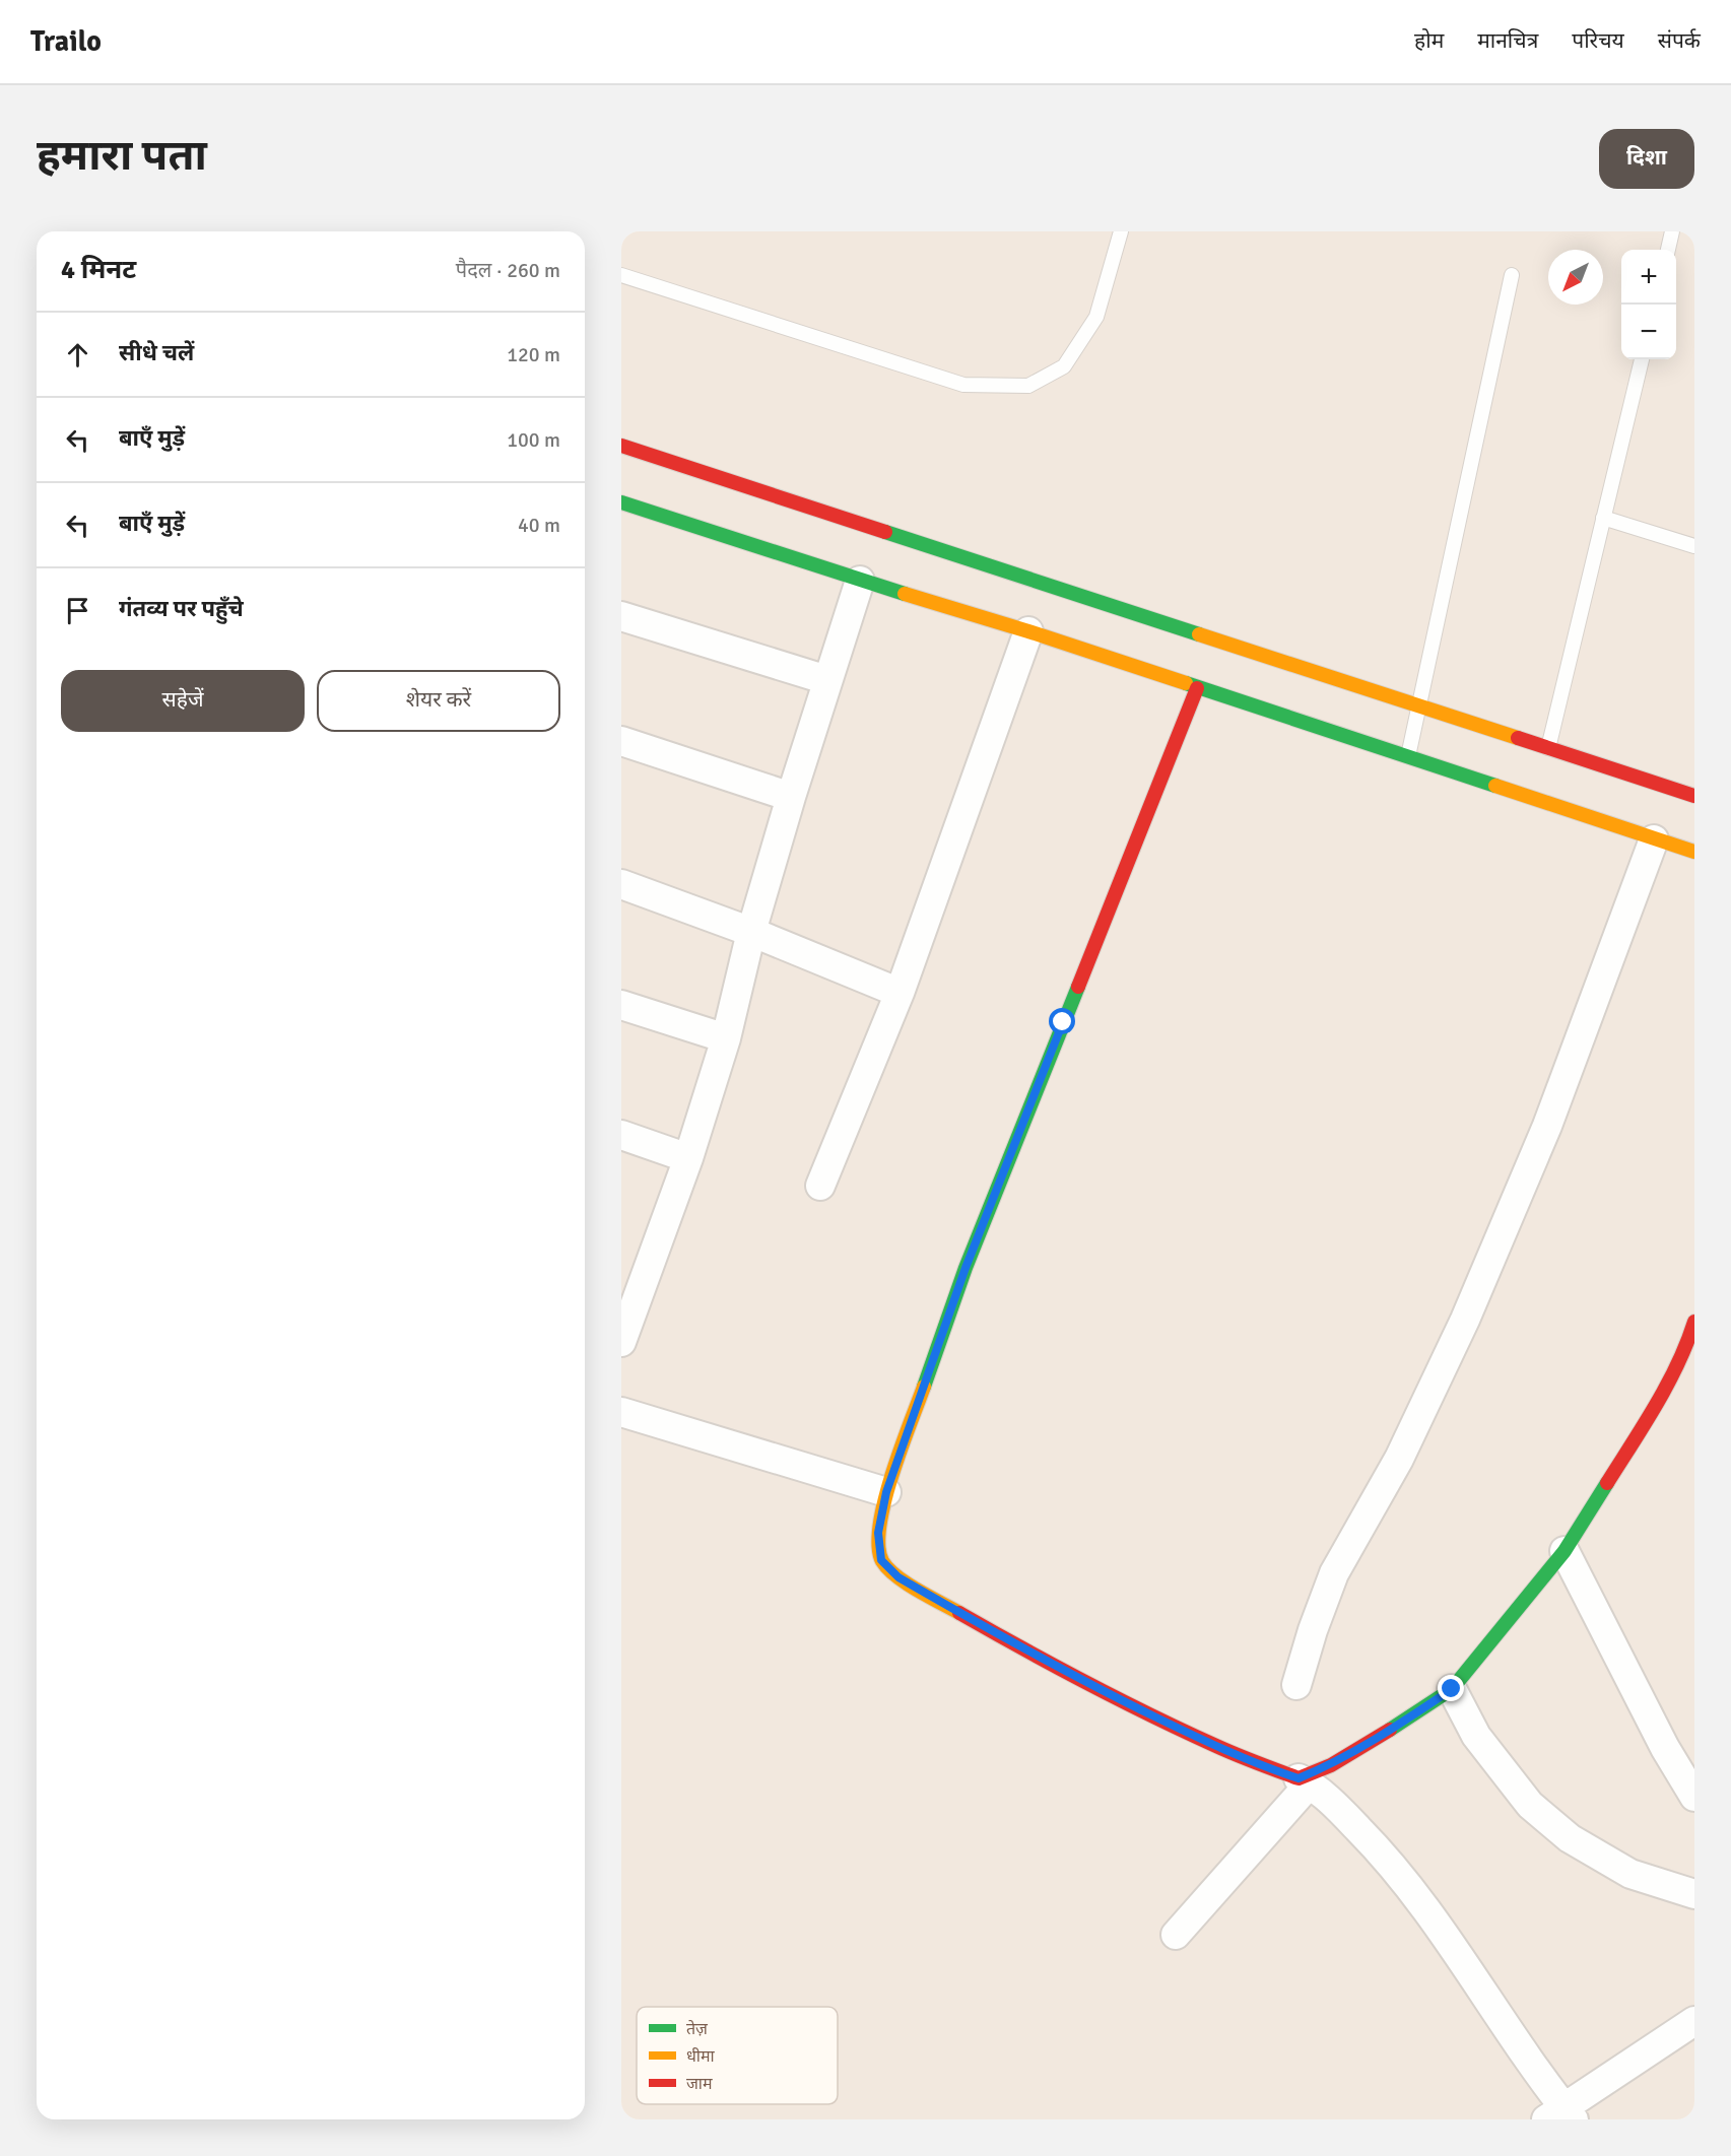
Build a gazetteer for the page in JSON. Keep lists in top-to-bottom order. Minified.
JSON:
{"legend":["तेज़","धीमा","जाम"],"north":"bottom left","page":{"header":"Trailo","nav":["होम","मानचित्र","परिचय","संपर्क"],"buttons":["दिशा",["सहेजें","शेयर करें"]],"title":"हमारा पता","heading":["4 मिनट","पैदल · 260 m"],"map_buttons":["+","−"],"list":[["सीधे चलें","120 m"],["बाएँ मुड़ें","100 m"],["बाएँ मुड़ें","40 m"],"गंतव्य पर पहुँचे"]}}
